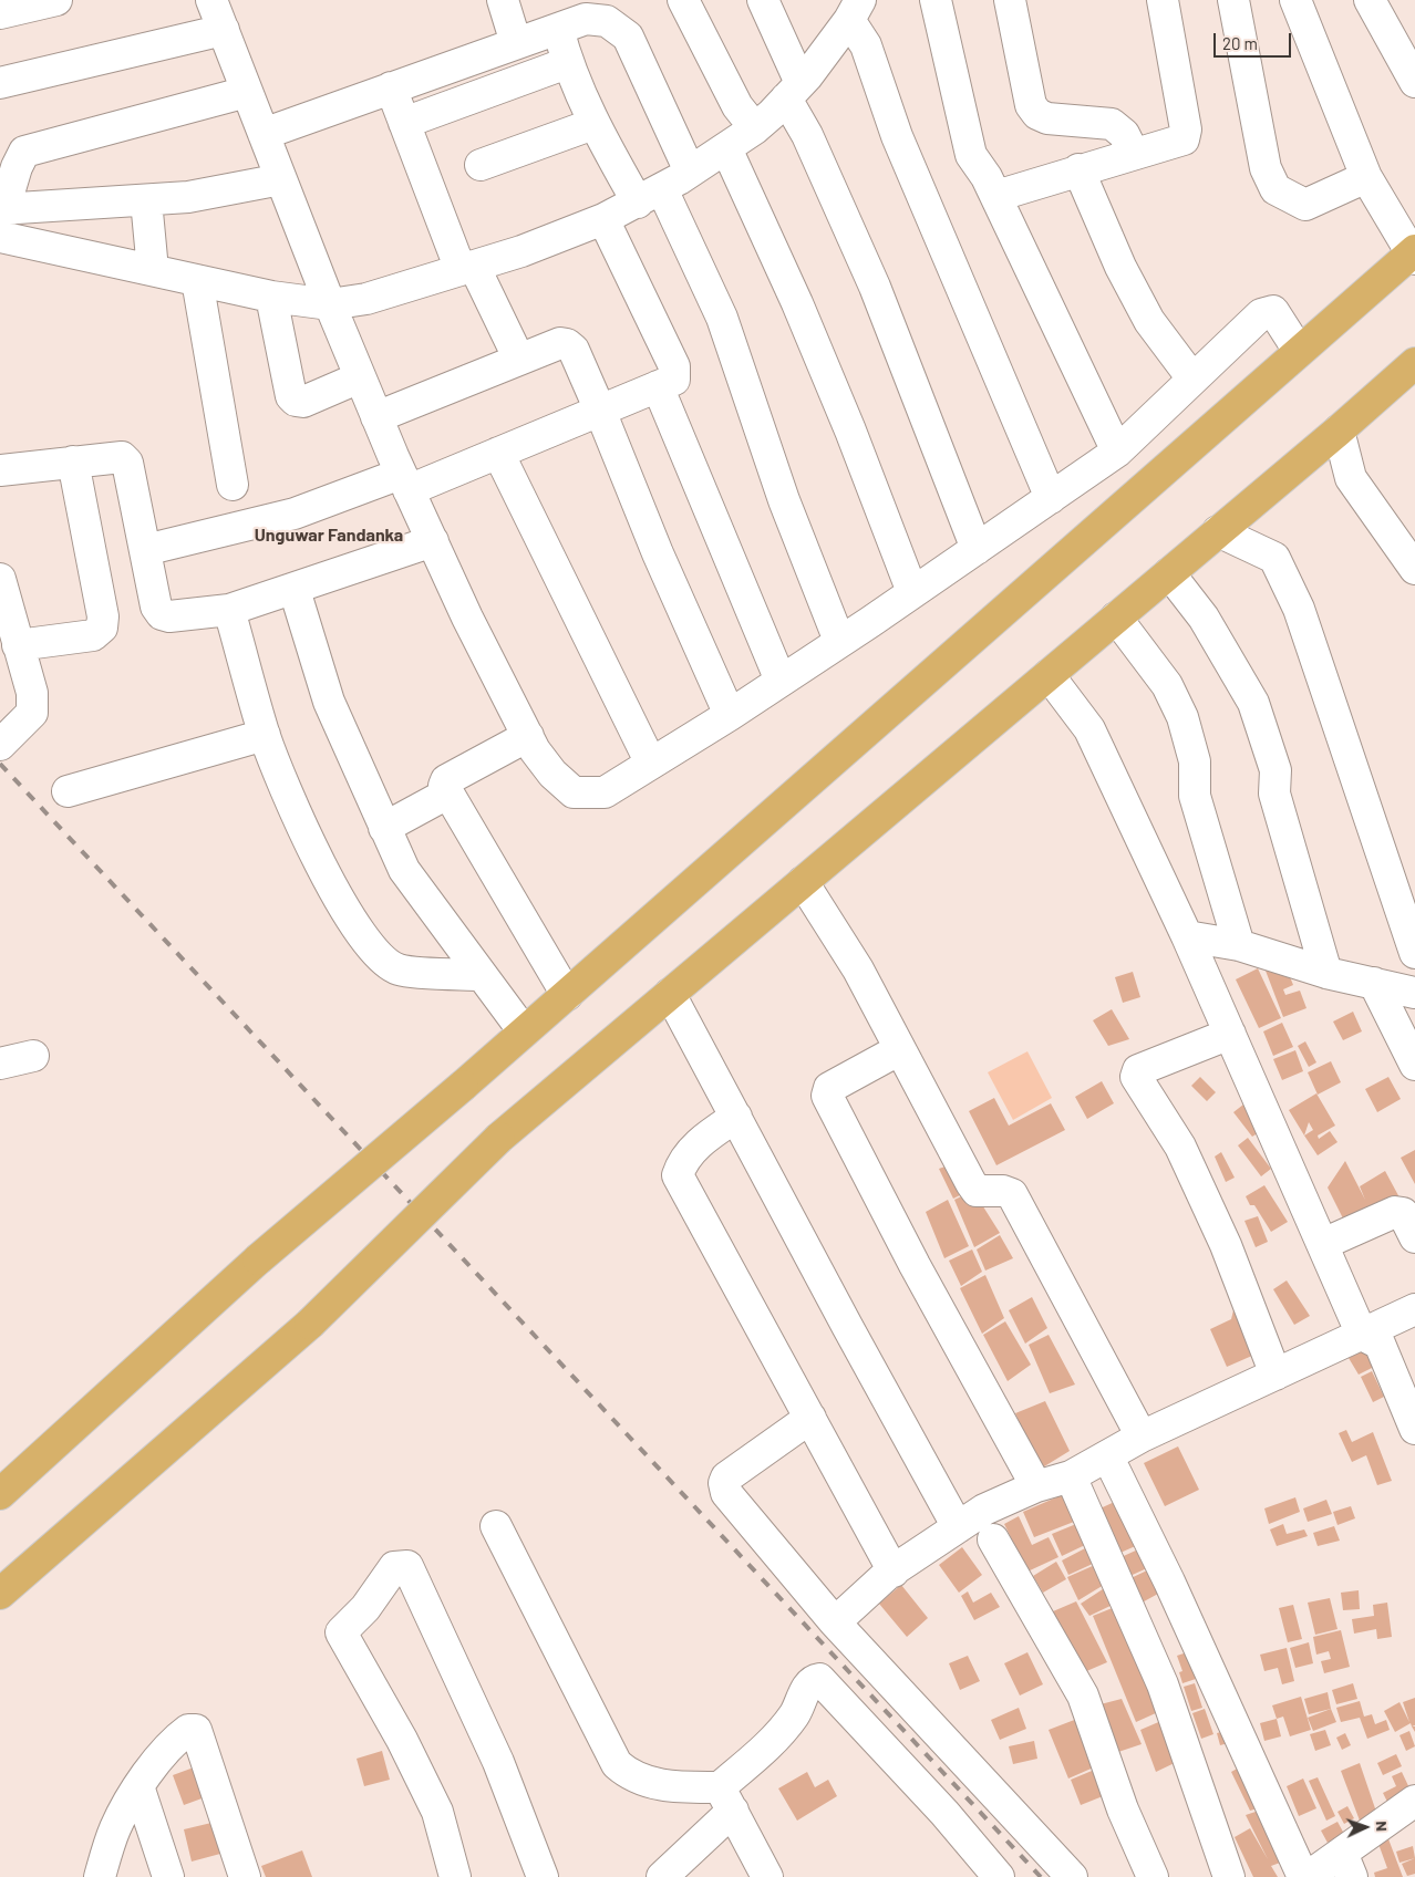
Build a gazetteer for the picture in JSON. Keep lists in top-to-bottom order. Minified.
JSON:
{"districts":["Unguwar Fandanka"],"scale_bar":"20 m","north":"right"}
